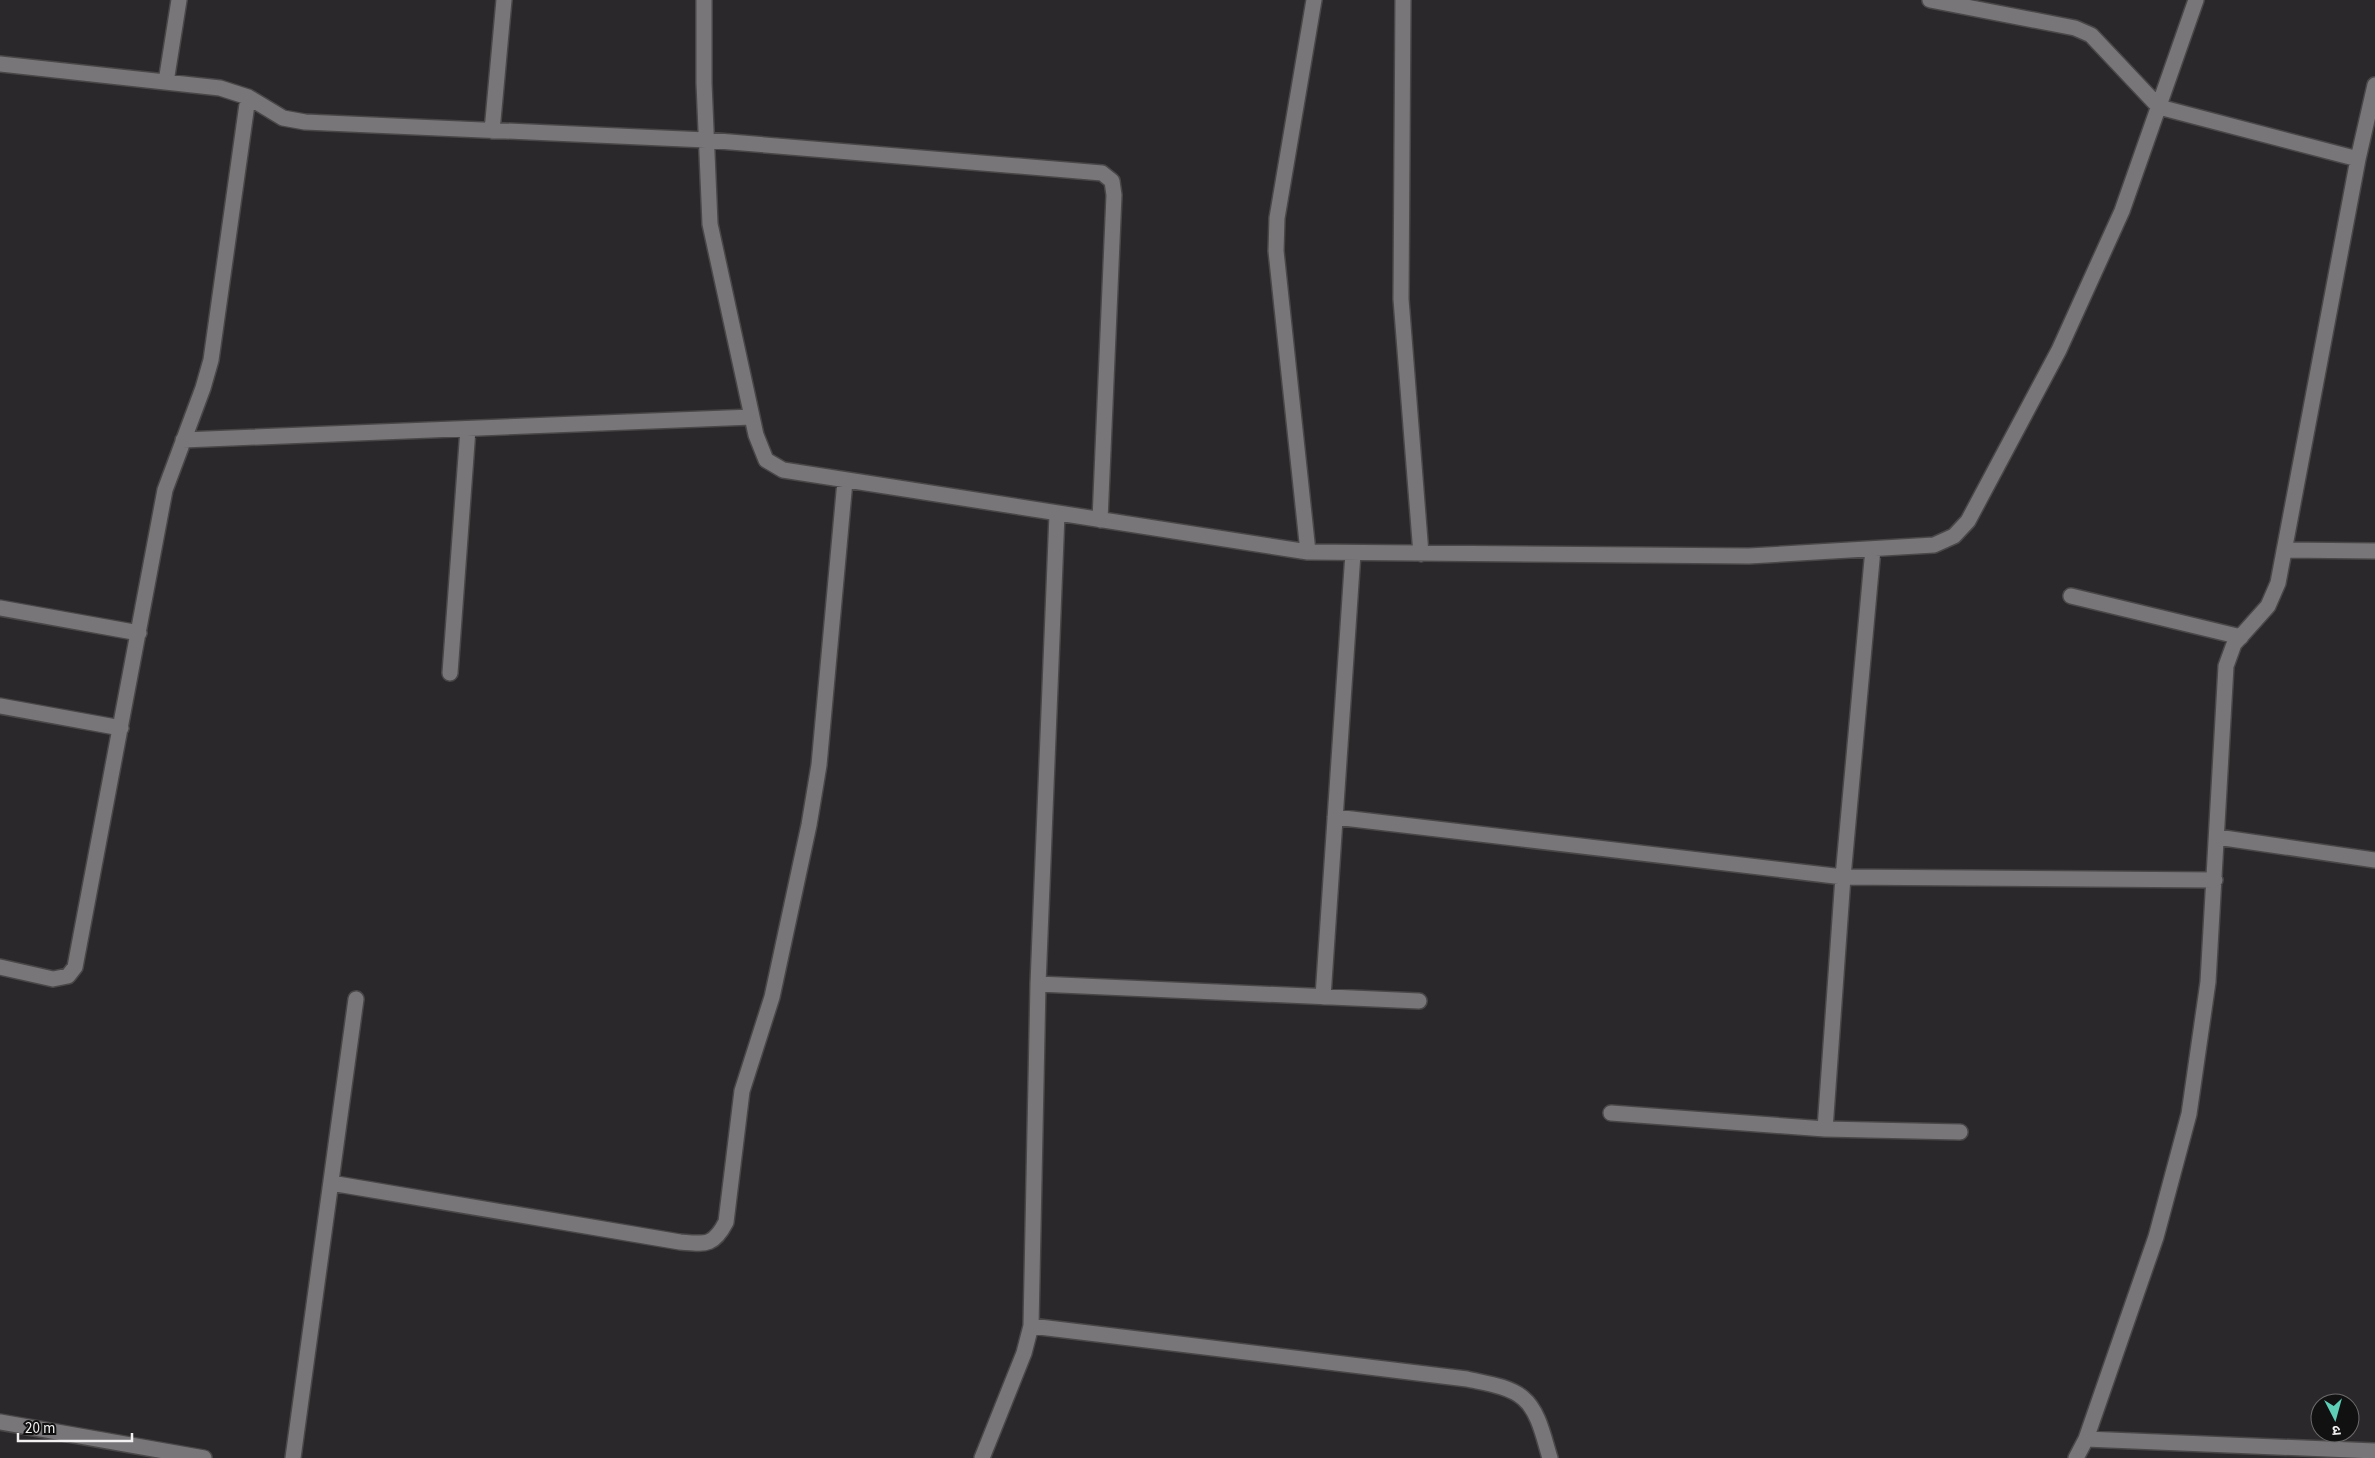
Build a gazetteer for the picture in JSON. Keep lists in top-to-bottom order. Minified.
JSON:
{"scale_bar":"20 m","north":"bottom"}
